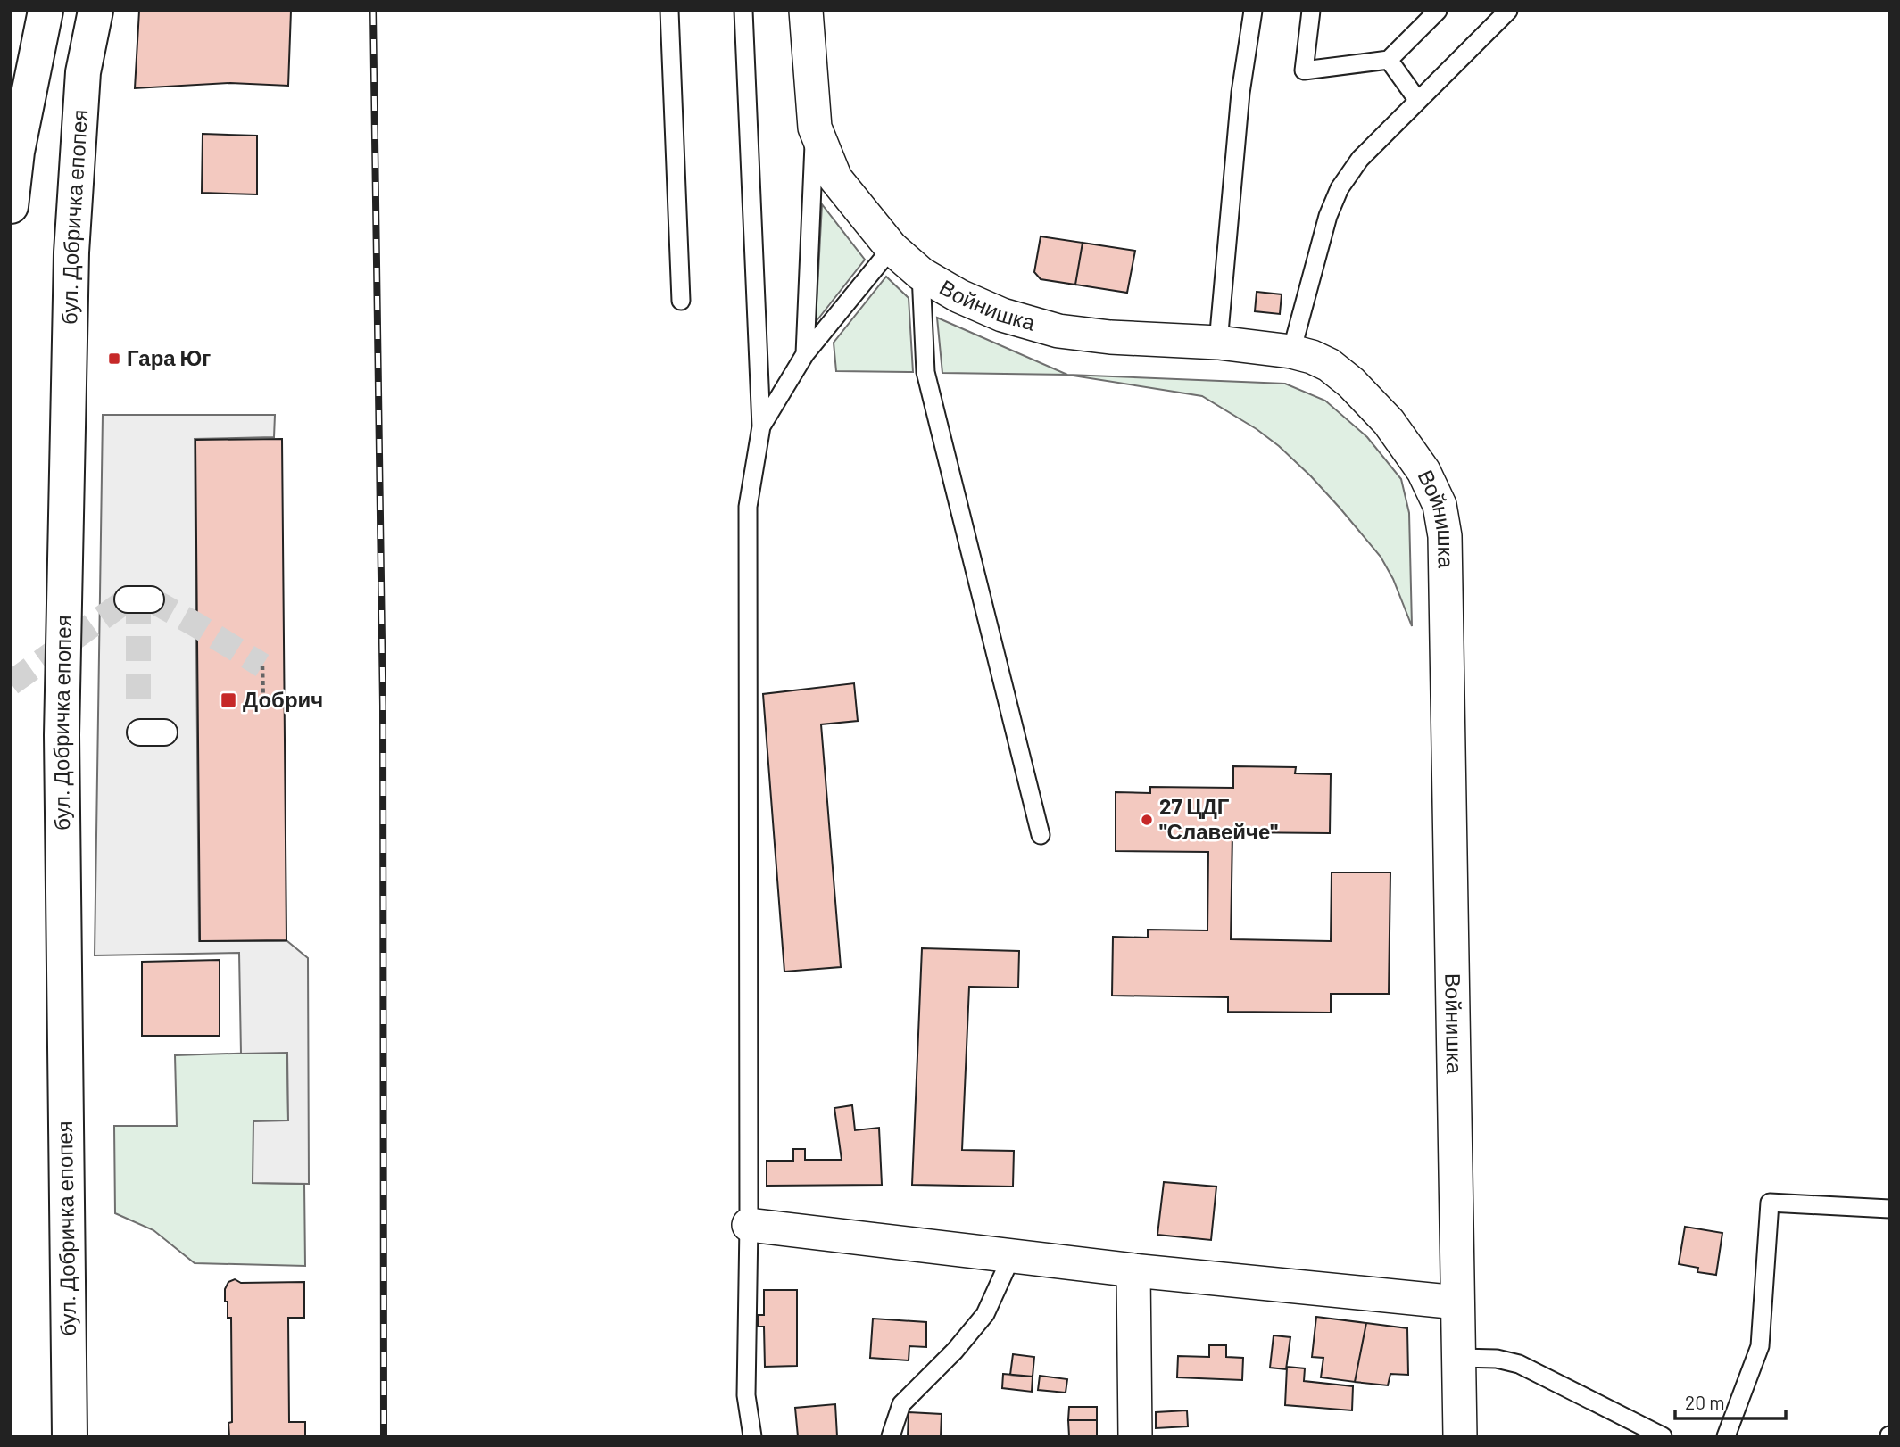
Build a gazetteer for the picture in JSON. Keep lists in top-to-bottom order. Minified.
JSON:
{"streets":{"main road":["бул. Добричка епопея"],"street":["Войнишка"]},"places":{"transit":["Гара Юг","Добрич"],"other":["27 ЦДГ \"Славейче\""]},"scale_bar":"20 m"}
